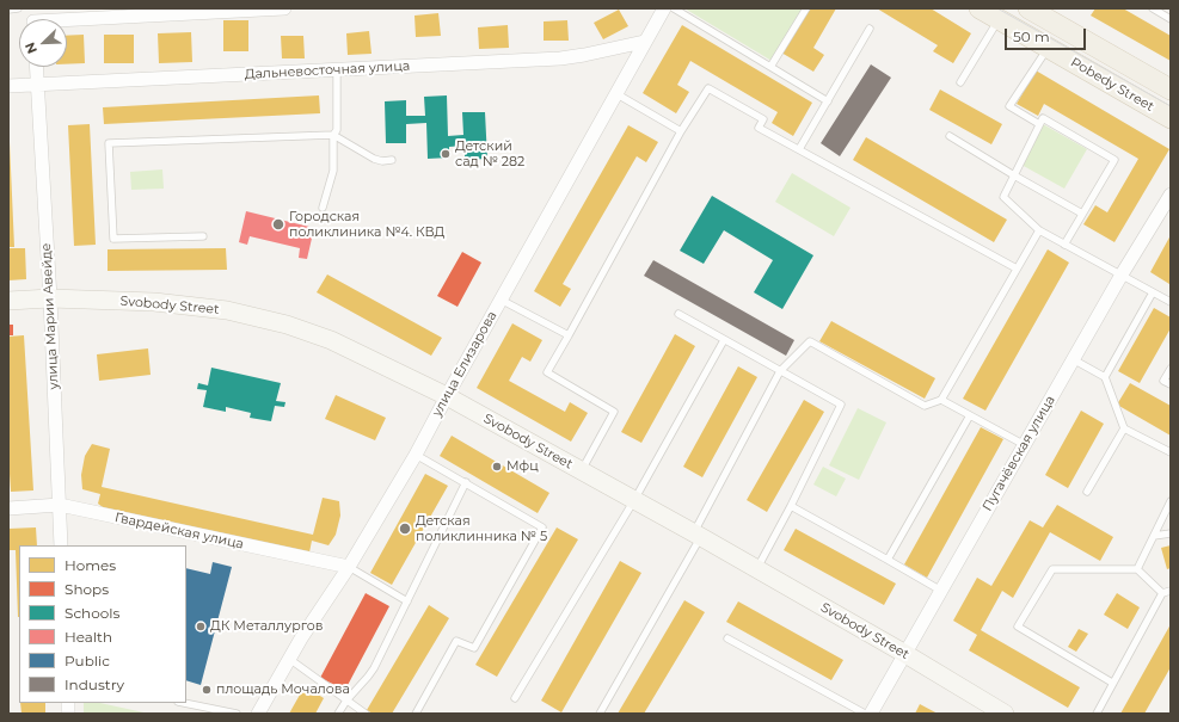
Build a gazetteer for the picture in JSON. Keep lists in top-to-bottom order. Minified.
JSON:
{"streets":{"main road":["Pobedy Street"],"street":["Дальневосточная улица","Svobody Street","улица Марии Авейде","улица Елизарова","Пугачёвская улица","Гвардейская улица"]},"crossings":[["Дальневосточная улица","улица Марии Авейде"],["Дальневосточная улица","улица Елизарова"],["Svobody Street","улица Марии Авейде"],["Svobody Street","улица Елизарова"],["Svobody Street","Пугачёвская улица"],["улица Марии Авейде","Гвардейская улица"],["улица Елизарова","Гвардейская улица"]],"places":["Детский сад № 282","Городская поликлиника №4. КВД","Мфц","Детская поликлинника № 5","ДК Металлургов","площадь Мочалова"],"legend":["Homes","Shops","Schools","Health","Public","Industry"],"scale_bar":"50 m","north":"bottom left"}
